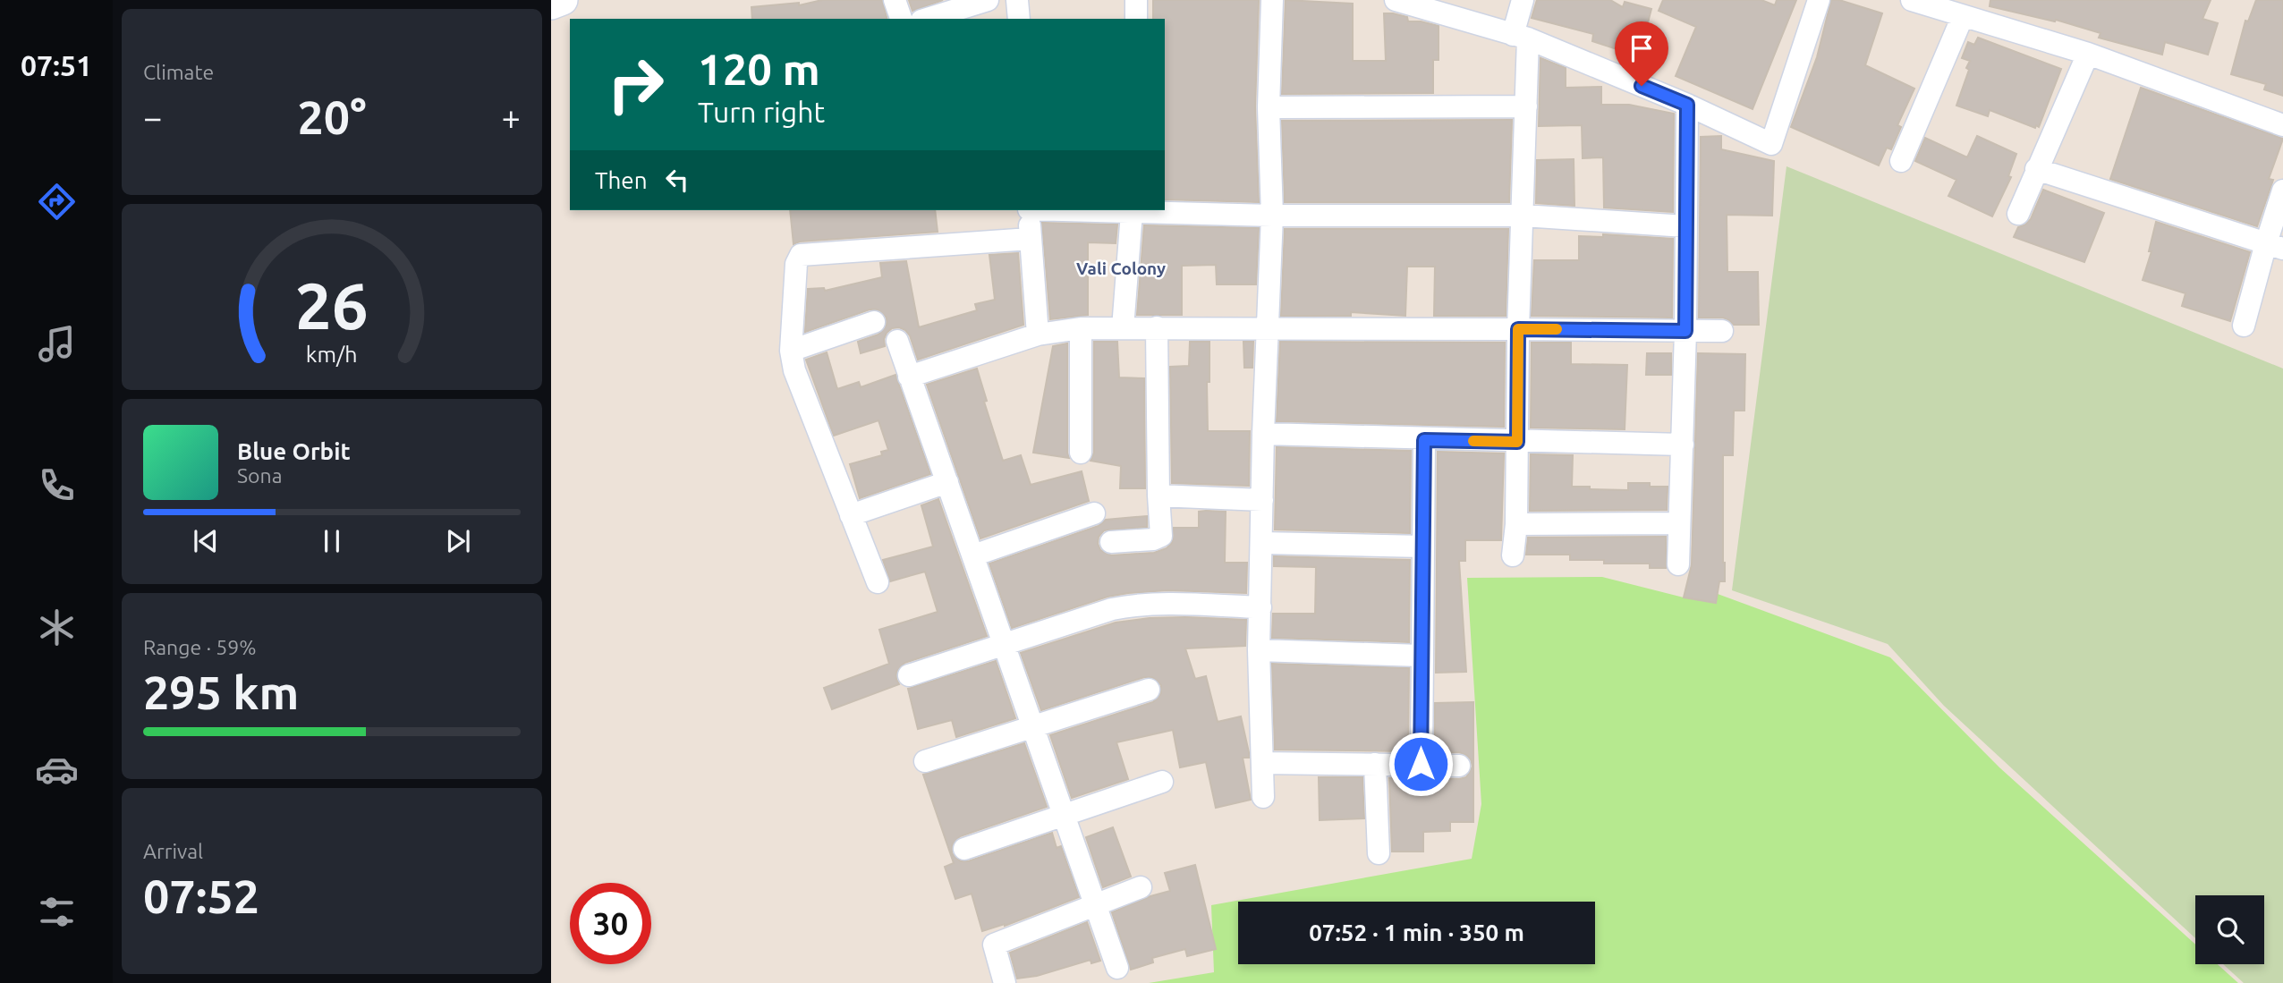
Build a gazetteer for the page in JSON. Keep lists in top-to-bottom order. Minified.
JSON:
{"districts":["Vali Colony"],"page":{"tabs":"07:51","tile":["Climate",["Range · 59%","295 km"],["Arrival","07:52"]],"turn":["120 m","Turn right"],"heat":["−","20°","+"],"then":"Then","song":["Blue Orbit","Sona"],"limit":"30","trip":"07:52 · 1 min · 350 m","gauge":["26","km/h"]}}
